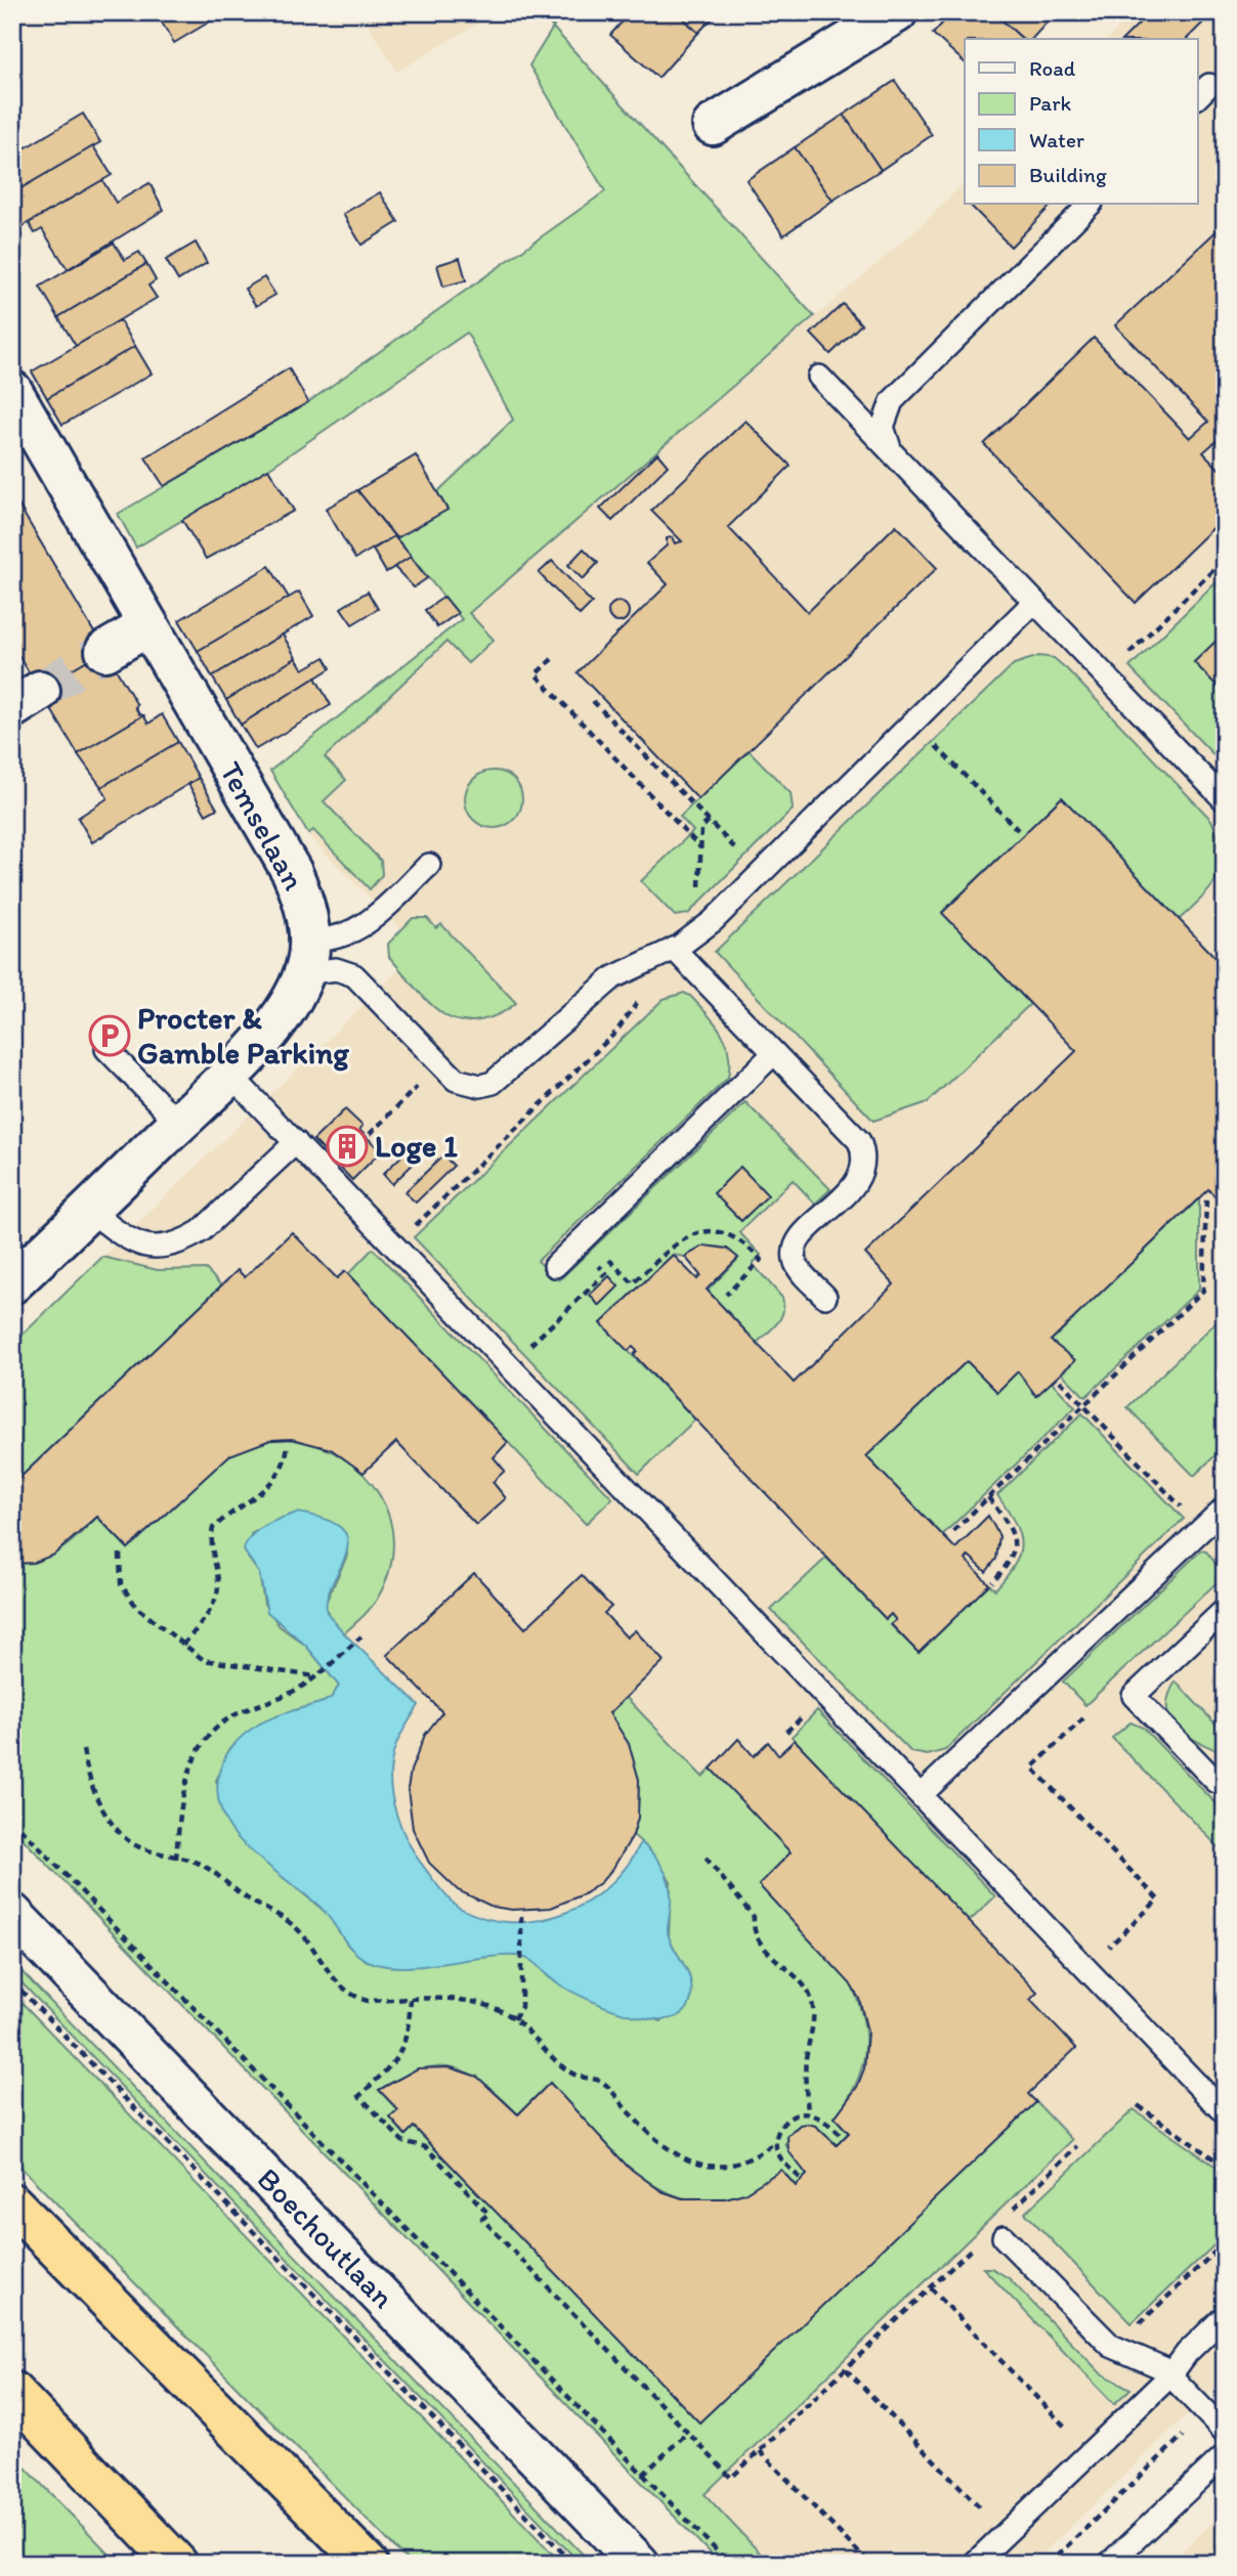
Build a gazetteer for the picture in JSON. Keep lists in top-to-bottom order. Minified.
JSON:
{"streets":{"street":["Temselaan","Boechoutlaan"]},"places":{"parking":["Procter & Gamble Parking"],"building":["Loge 1"]},"legend":["Road","Park","Water","Building"]}
